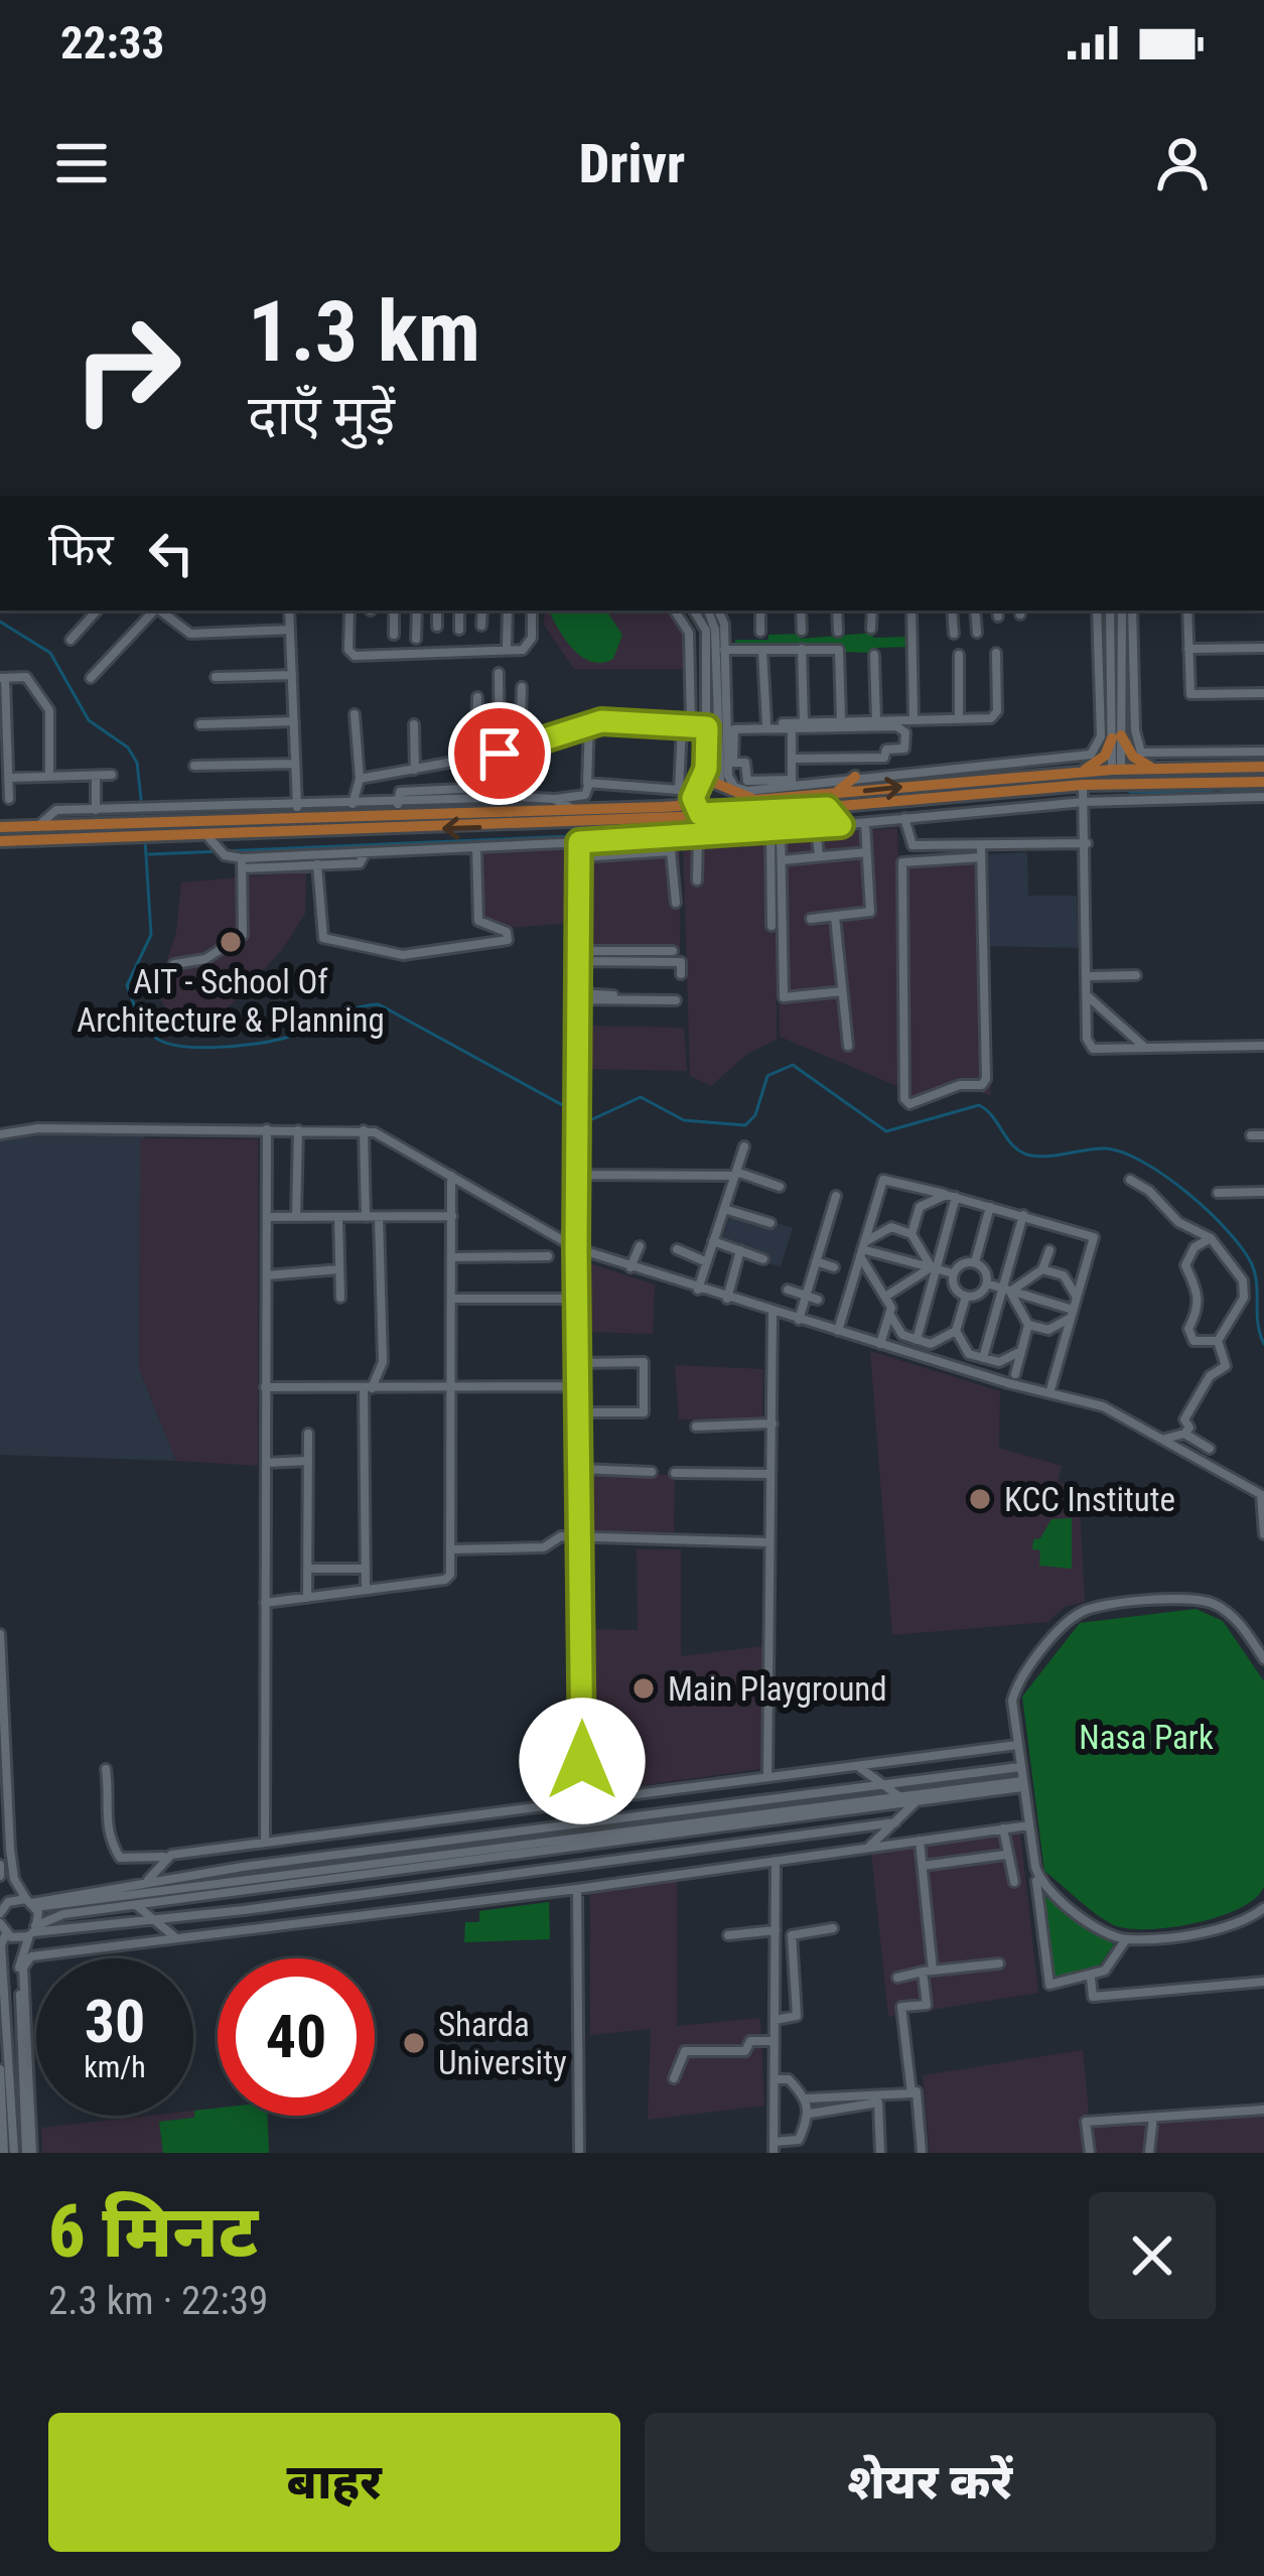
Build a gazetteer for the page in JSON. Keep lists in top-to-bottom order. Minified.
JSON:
{"parks":["Nasa Park"],"places":["AIT - School Of Architecture & Planning","KCC Institute","Main Playground","Sharda University"],"page":{"status":"22:33","header":"Drivr","turn":["1.3 km","दाएँ मुड़ें"],"then":"फिर","speed":"30 km/h","limit":"40","heading":["6 मिनट","2.3 km · 22:39"],"buttons":["बाहर","शेयर करें"]}}
